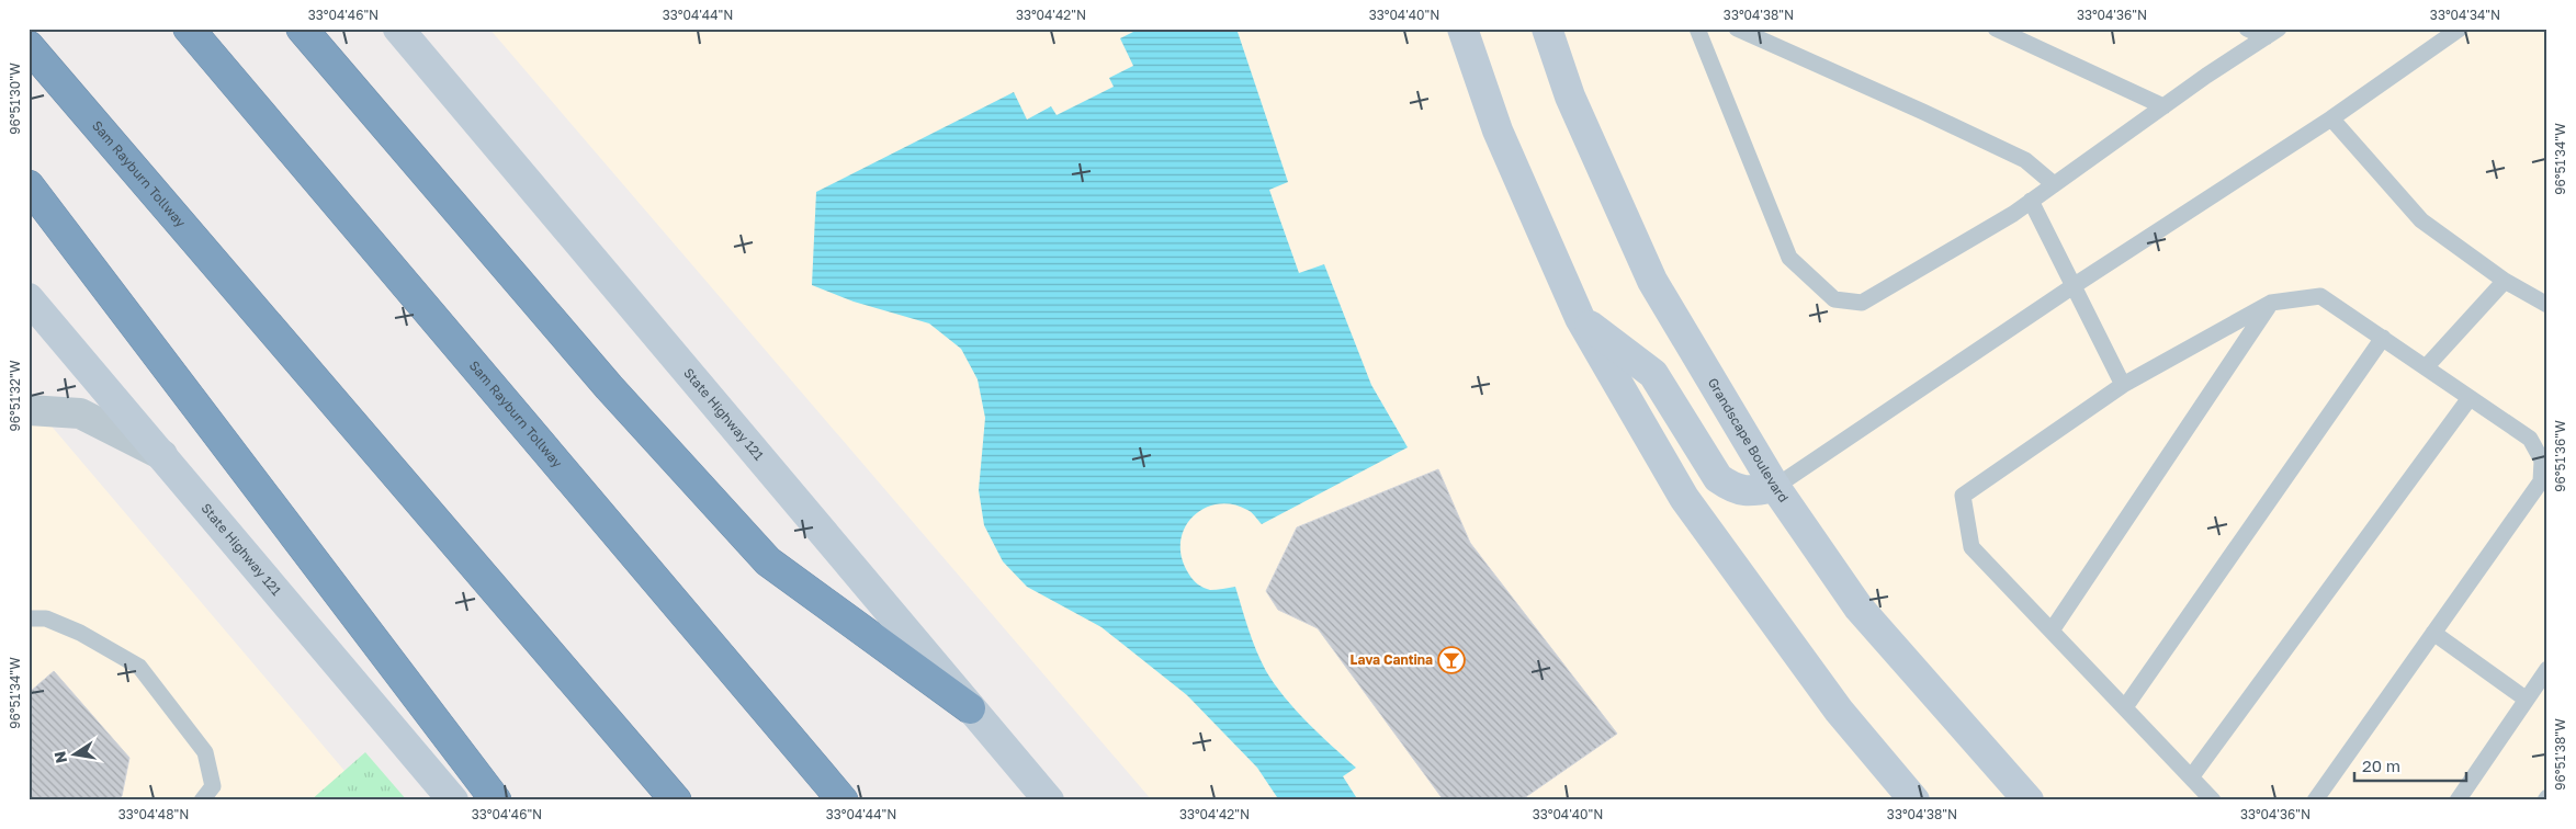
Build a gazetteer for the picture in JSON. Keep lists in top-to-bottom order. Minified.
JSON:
{"streets":{"highway":["Sam Rayburn Tollway"],"street":["State Highway 121","Grandscape Boulevard"]},"places":{"bar":["Lava Cantina"]},"scale_bar":"20 m","north":"left","coordinates":["33°04'46\"N","33°04'44\"N","33°04'42\"N","33°04'40\"N","33°04'38\"N","33°04'36\"N","33°04'34\"N","96°51'30\"W","96°51'34\"W","96°51'32\"W","96°51'36\"W","96°51'38\"W","33°04'48\"N"]}
